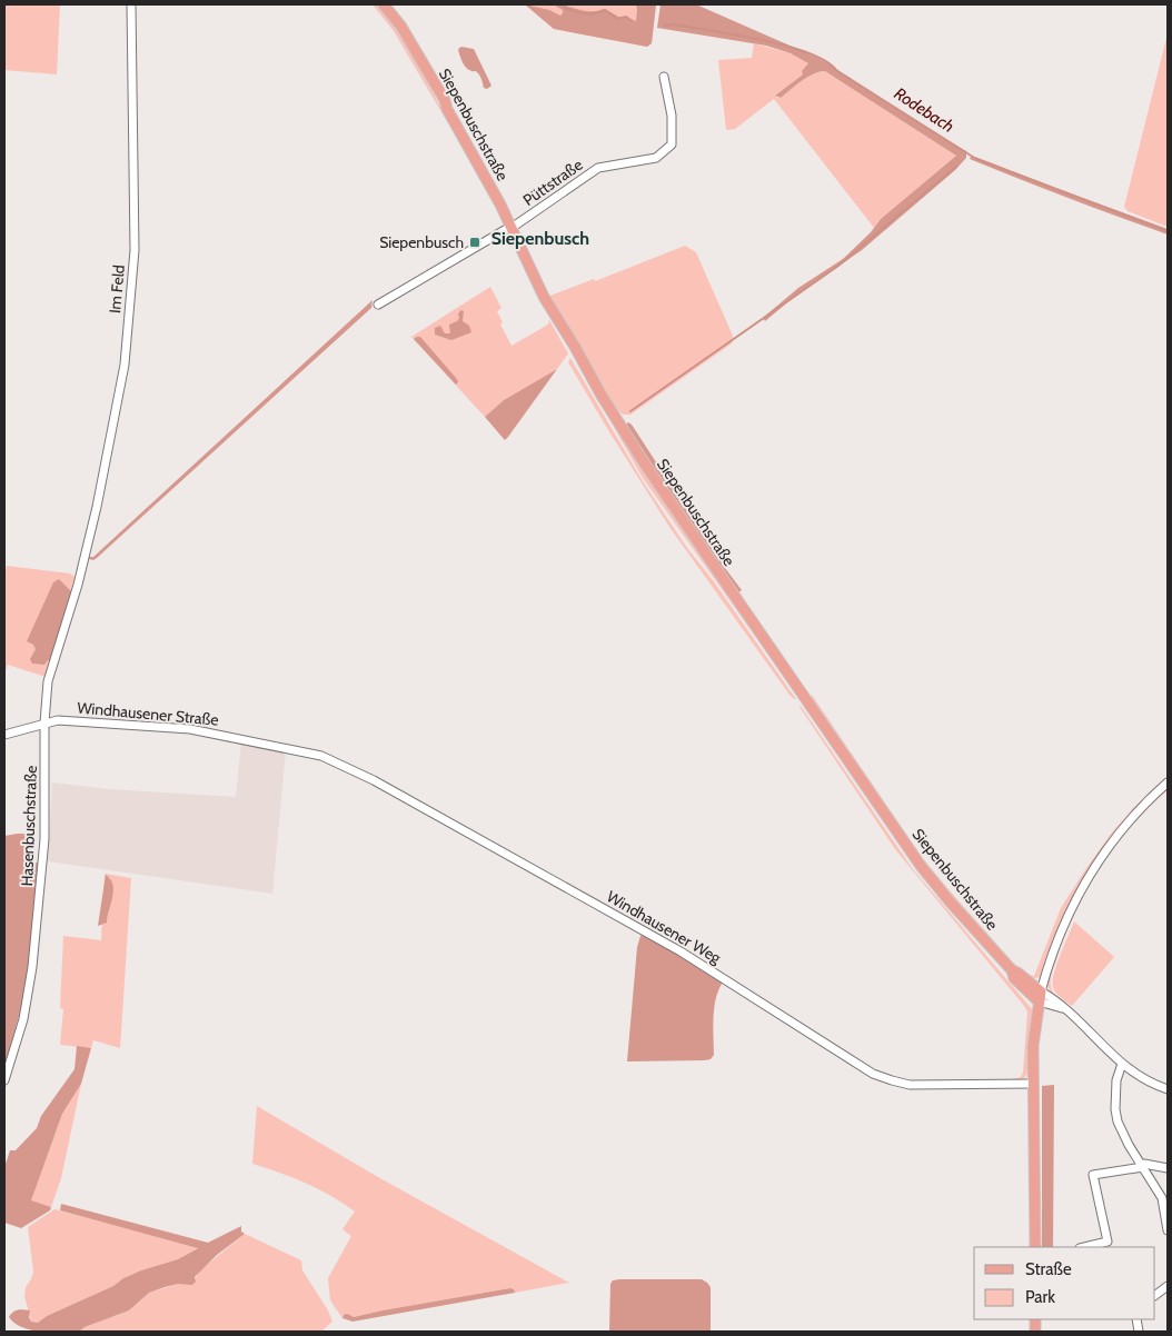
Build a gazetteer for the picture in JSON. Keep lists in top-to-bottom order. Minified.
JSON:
{"streets":{"main road":["Siepenbuschstraße"],"street":["Püttstraße","Im Feld","Windhausener Straße","Hasenbuschstraße","Windhausener Weg"]},"crossings":[["Siepenbuschstraße","Püttstraße"],["Im Feld","Hasenbuschstraße"],["Windhausener Straße","Hasenbuschstraße"],["Windhausener Straße","Windhausener Weg"]],"districts":["Siepenbusch"],"water":["Rodebach"],"places":{"transit":["Siepenbusch"]},"legend":["Straße","Park"]}
